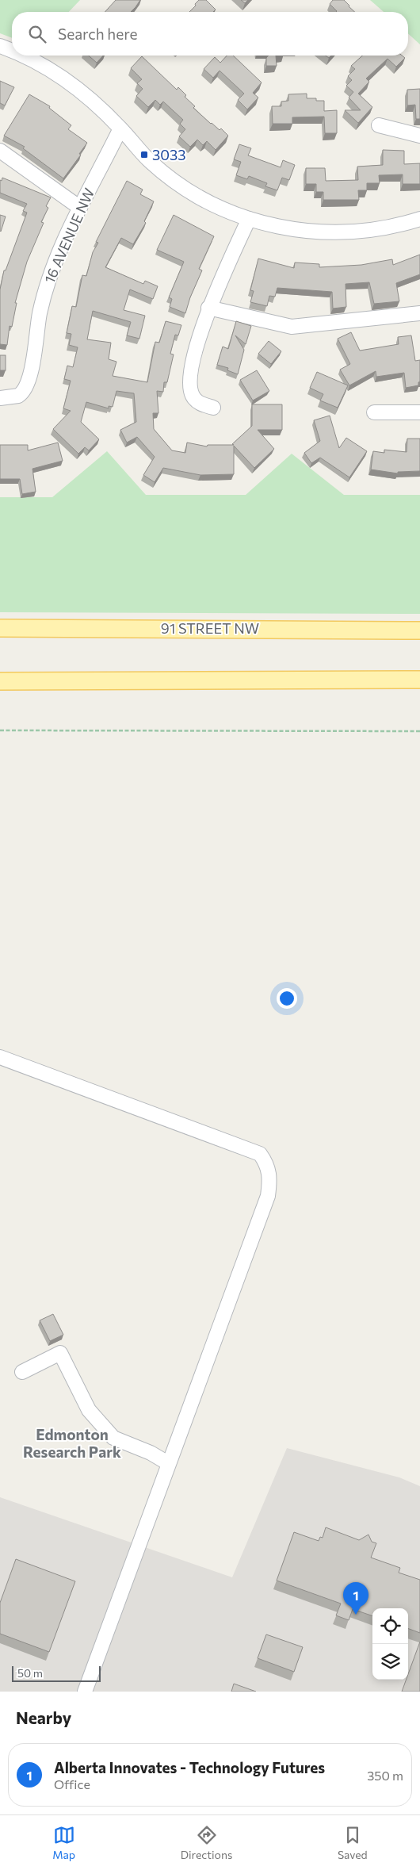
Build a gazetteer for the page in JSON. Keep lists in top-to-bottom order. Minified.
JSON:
{"streets":{"main road":["91 STREET NW"],"street":["16 AVENUE NW"]},"districts":["Edmonton Research Park"],"places":{"transit":["3033"]},"scale_bar":"50 m","page":{"search":"Search here","pins":"1","scale":"50 m","heading":"Nearby","list":[{"mark":"1","name":"Alberta Innovates - Technology Futures","note":"Office","value":"350 m"}],"nav":["Map","Directions","Saved"]}}
